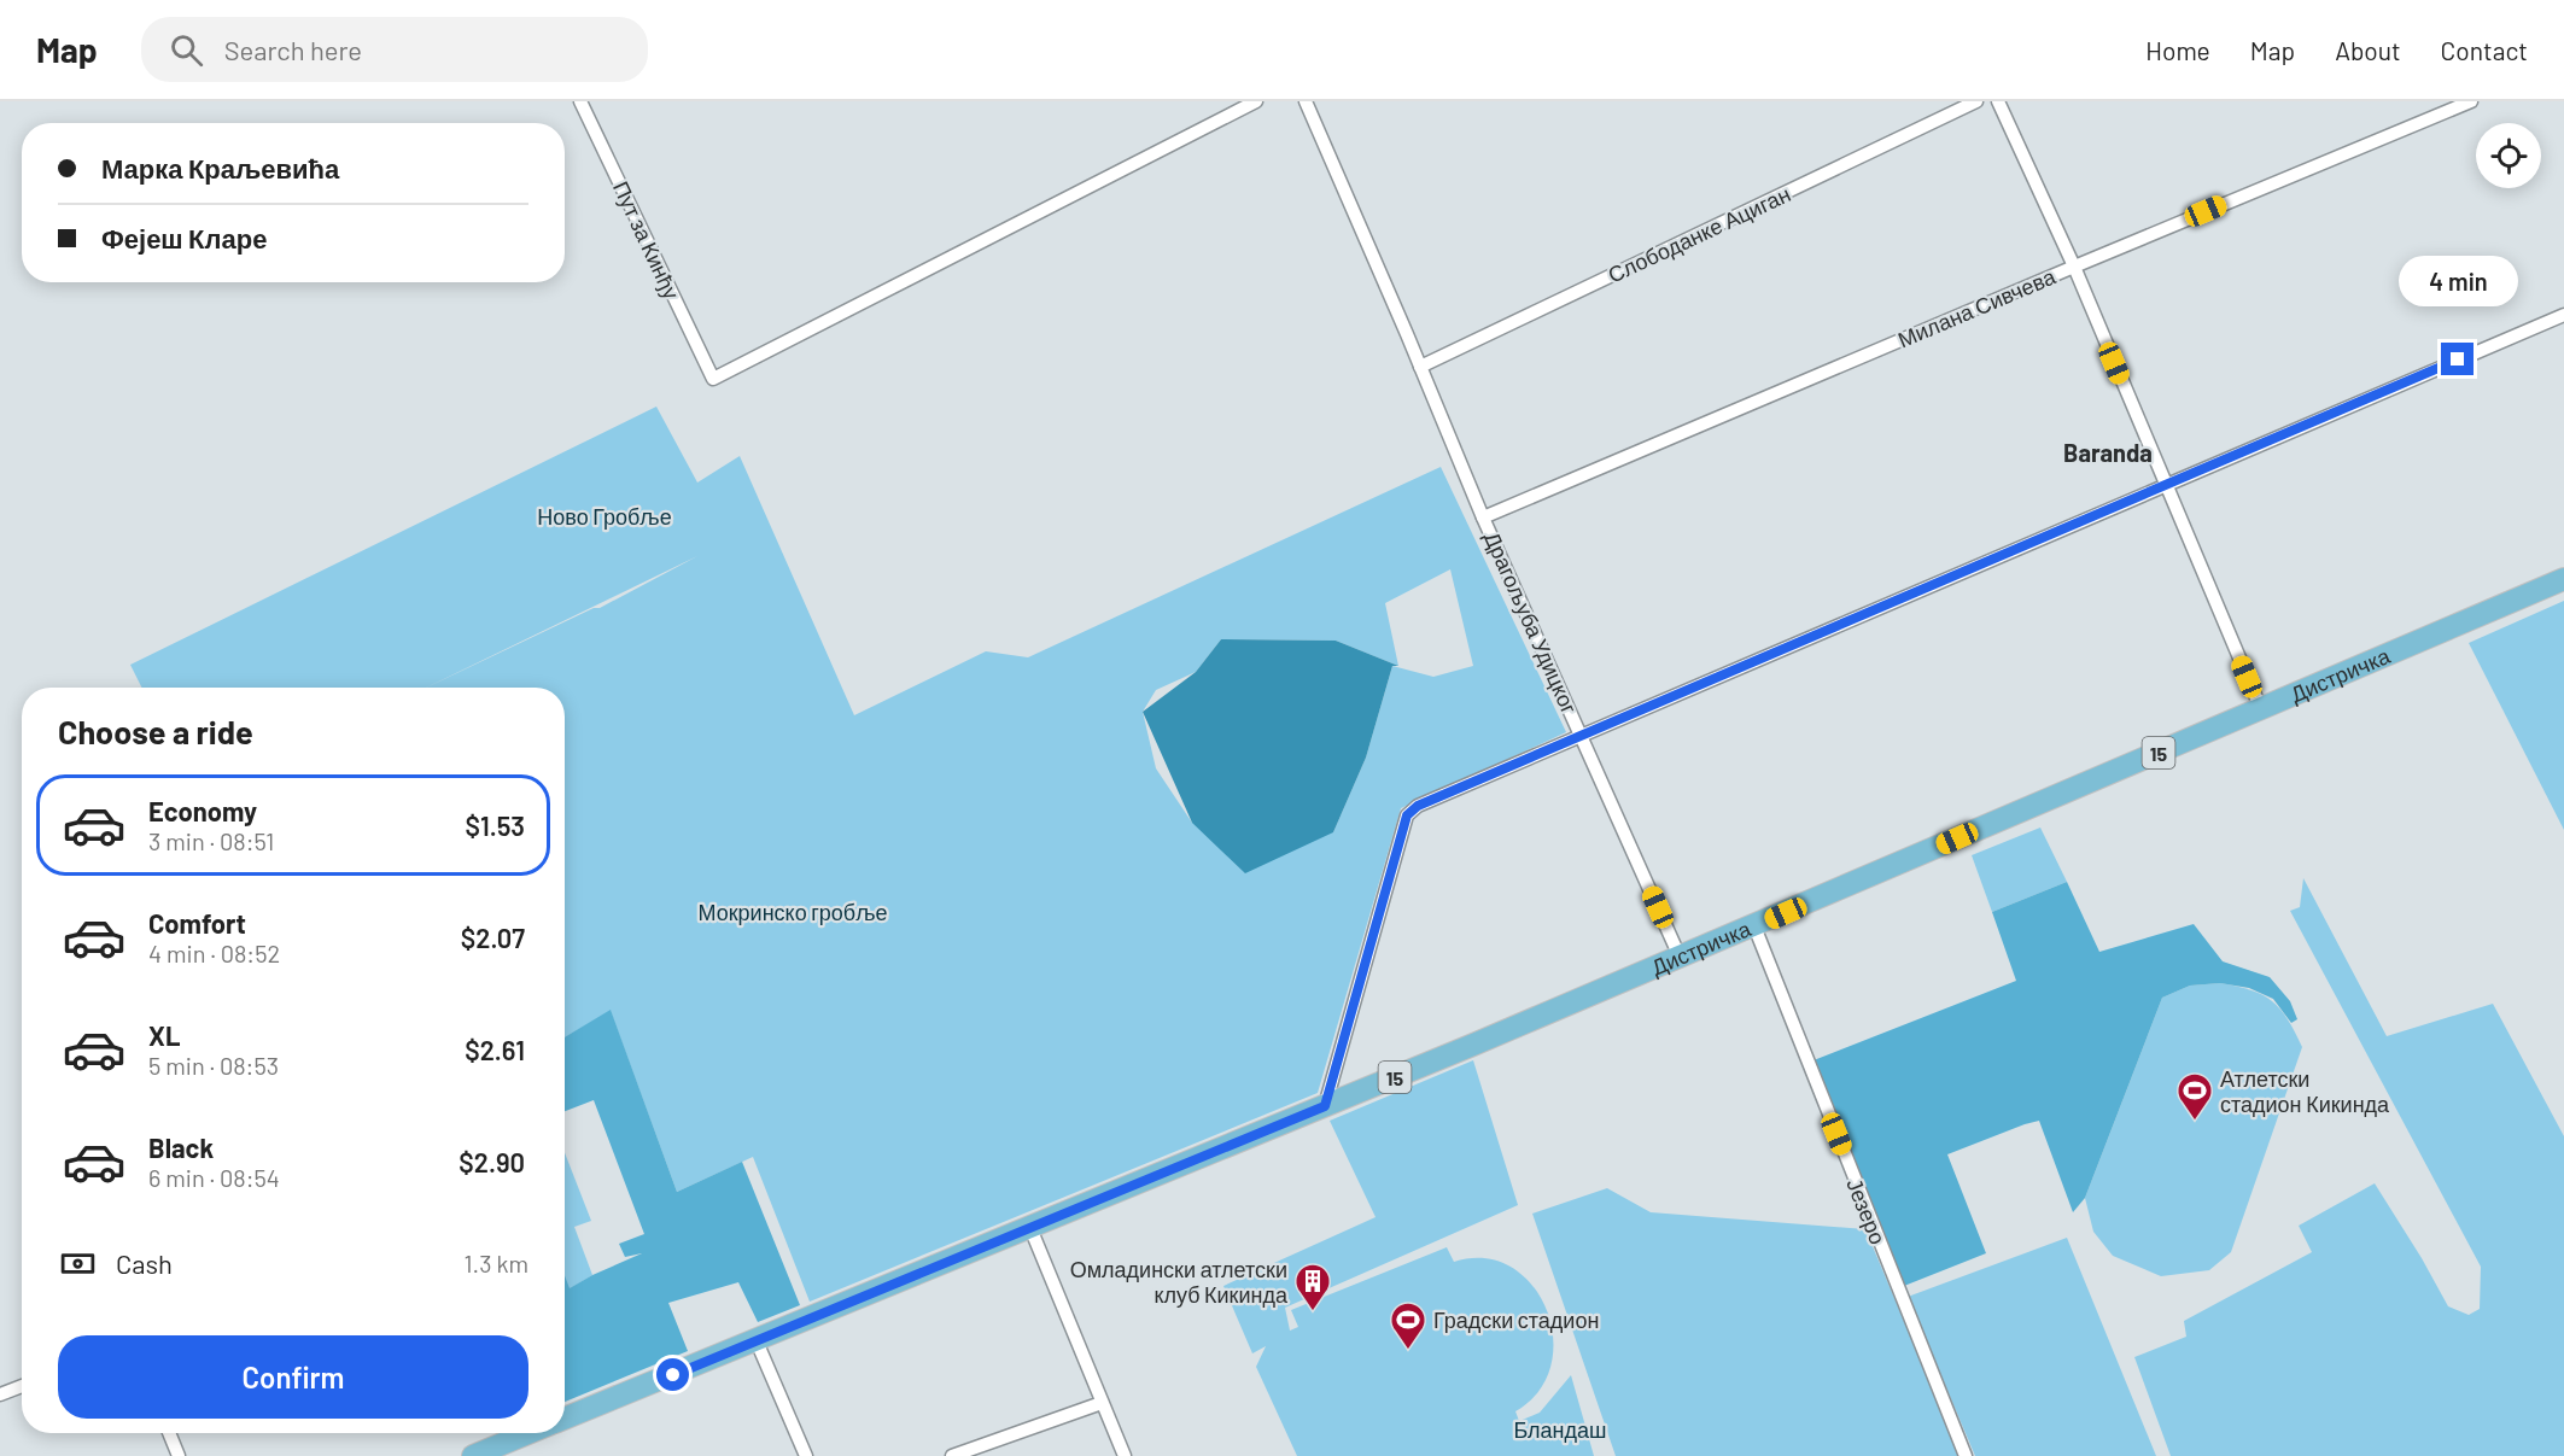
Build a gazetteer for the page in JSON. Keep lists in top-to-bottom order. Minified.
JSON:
{"streets":{"main road":["Дистричка","15"],"street":["Слободанке Ациган","Пут за Кинђу","Милана Сивчева","Драгољуба Удицког","Језеро"]},"crossings":[["Слободанке Ациган","Драгољуба Удицког"],["Милана Сивчева","Драгољуба Удицког"],["Драгољуба Удицког","Дистричка"],["Дистричка","15"],["Дистричка","Језеро"]],"districts":["Baranda"],"parks":["Ново Гробље","Мокринско гробље","Бландаш"],"places":{"sports":["Атлетски стадион Кикинда","Градски стадион"],"building":["Омладински атлетски клуб Кикинда"]},"page":{"header":"Map","search":"Search here","nav":["Home","Map","About","Contact"],"banner":["Марка Краљевића","Фејеш Кларе"],"bubble":"4 min","heading":"Choose a ride","list":[{"name":"Economy","note":"3 min · 08:51","value":"$1.53"},{"name":"Comfort","note":"4 min · 08:52","value":"$2.07"},{"name":"XL","note":"5 min · 08:53","value":"$2.61"},{"name":"Black","note":"6 min · 08:54","value":"$2.90"}],"pay":["Cash","1.3 km"],"buttons":"Confirm"}}
